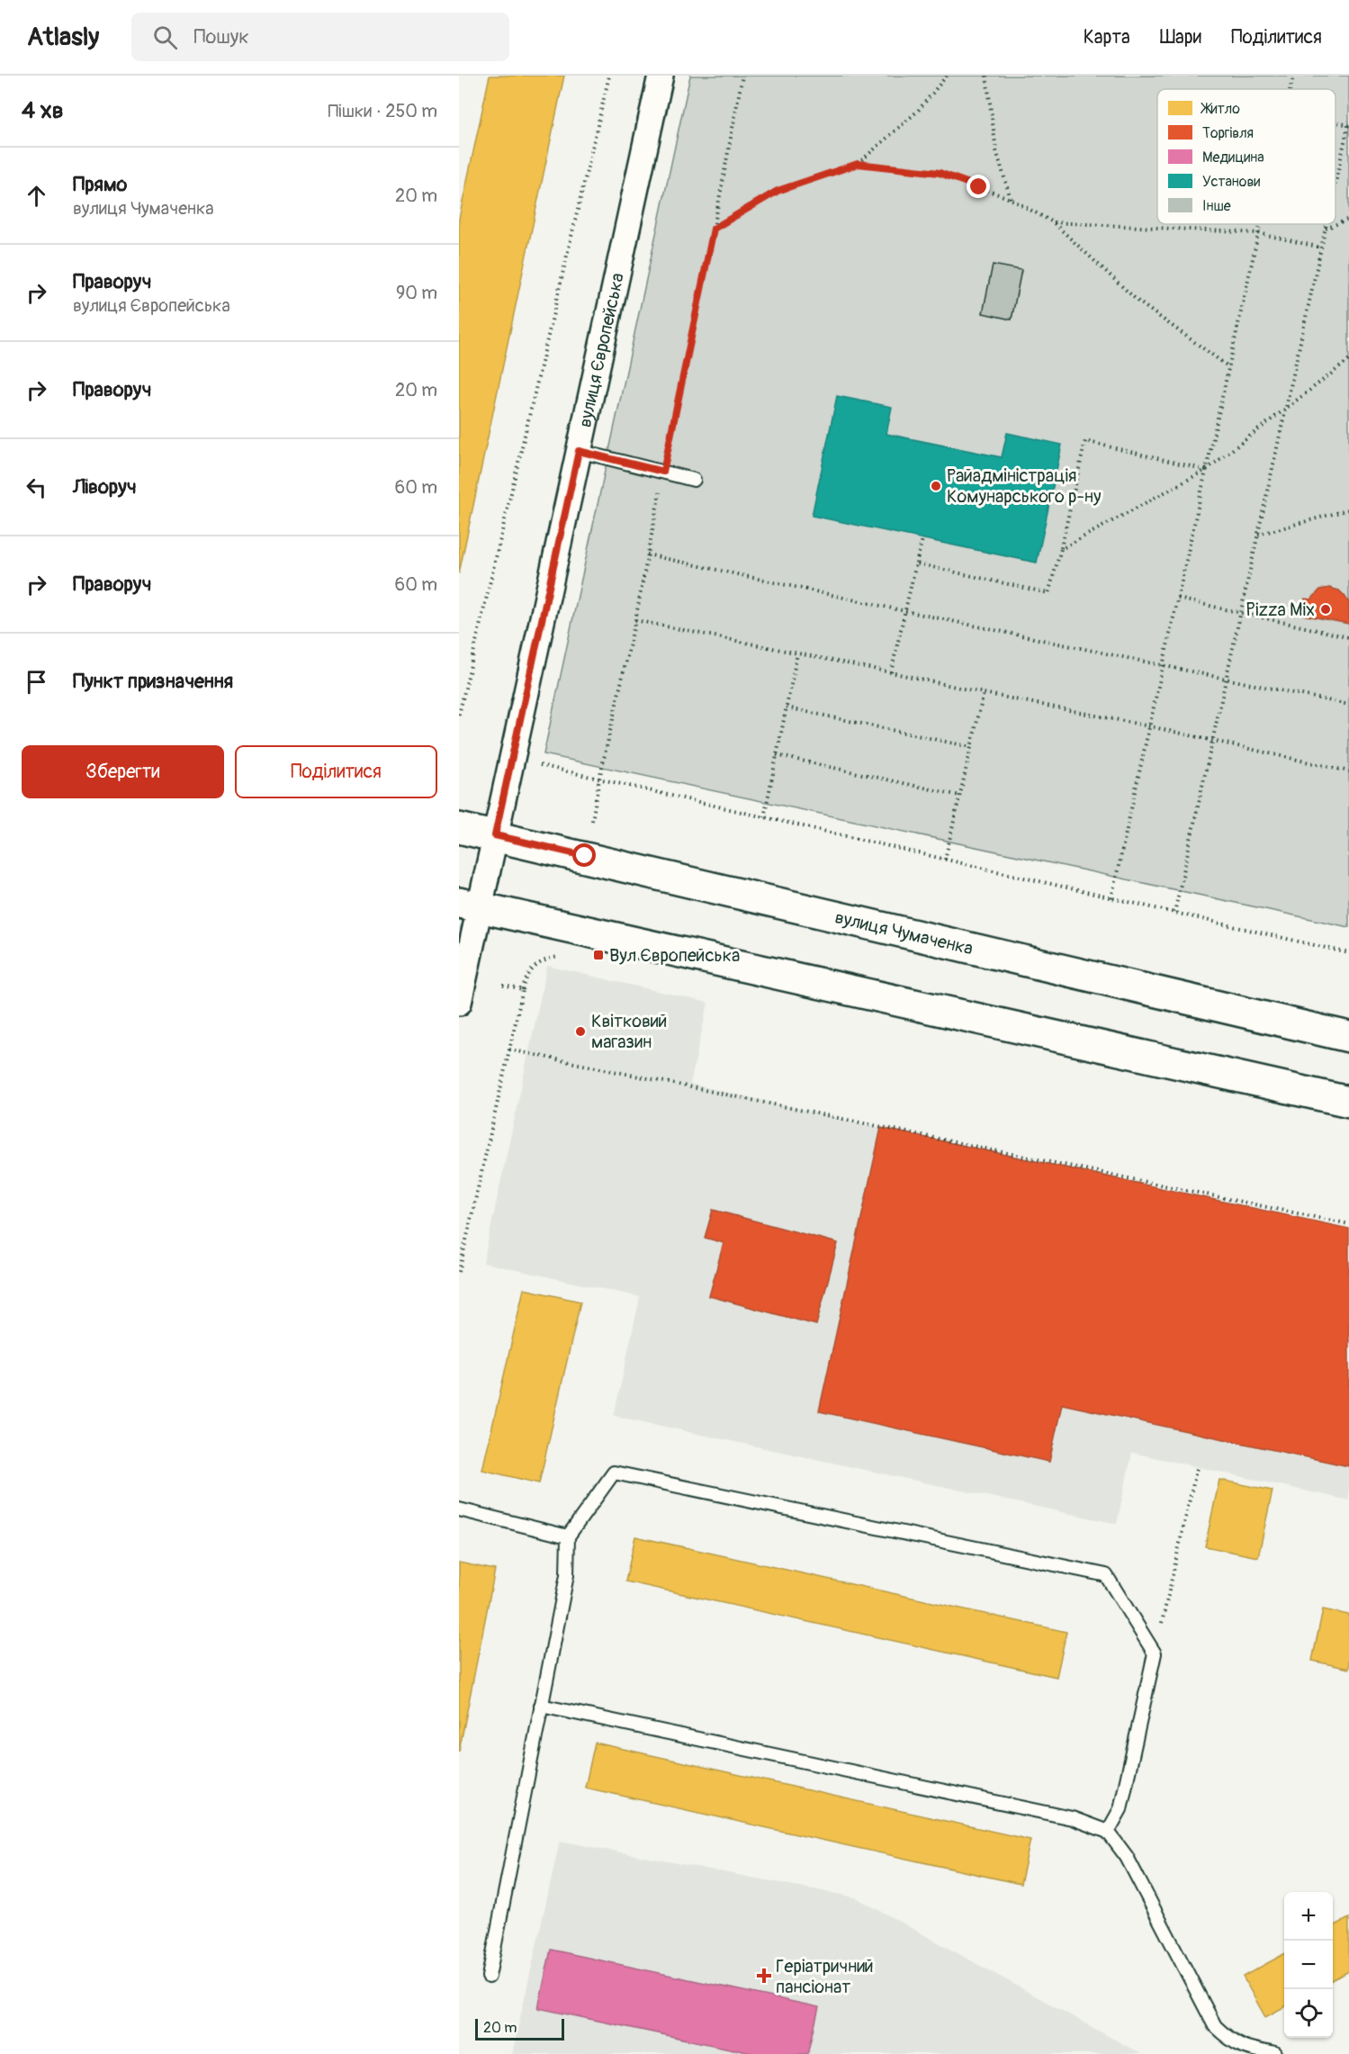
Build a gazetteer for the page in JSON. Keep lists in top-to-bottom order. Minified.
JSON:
{"streets":{"street":["вулиця Європейська","вулиця Чумаченка"]},"crossings":[["вулиця Європейська","вулиця Чумаченка"]],"places":{"other":["Райадміністрація Комунарського р-ну","Pizza Mix","Квітковий магазин"],"transit":["Вул Європейська"],"health":["Геріатричний пансіонат"]},"legend":["Житло","Торгівля","Медицина","Установи","Інше"],"scale_bar":"20 m","page":{"header":"Atlasly","search":"Пошук","nav":["Карта","Шари","Поділитися"],"heading":["4 хв","Пішки · 250 m"],"list":[["Прямо","вулиця Чумаченка","20 m"],["Праворуч","вулиця Європейська","90 m"],["Праворуч","20 m"],["Ліворуч","60 m"],["Праворуч","60 m"],"Пункт призначення"],"buttons":["Зберегти","Поділитися"],"map_buttons":["+","−"],"scale":"20 m"}}
